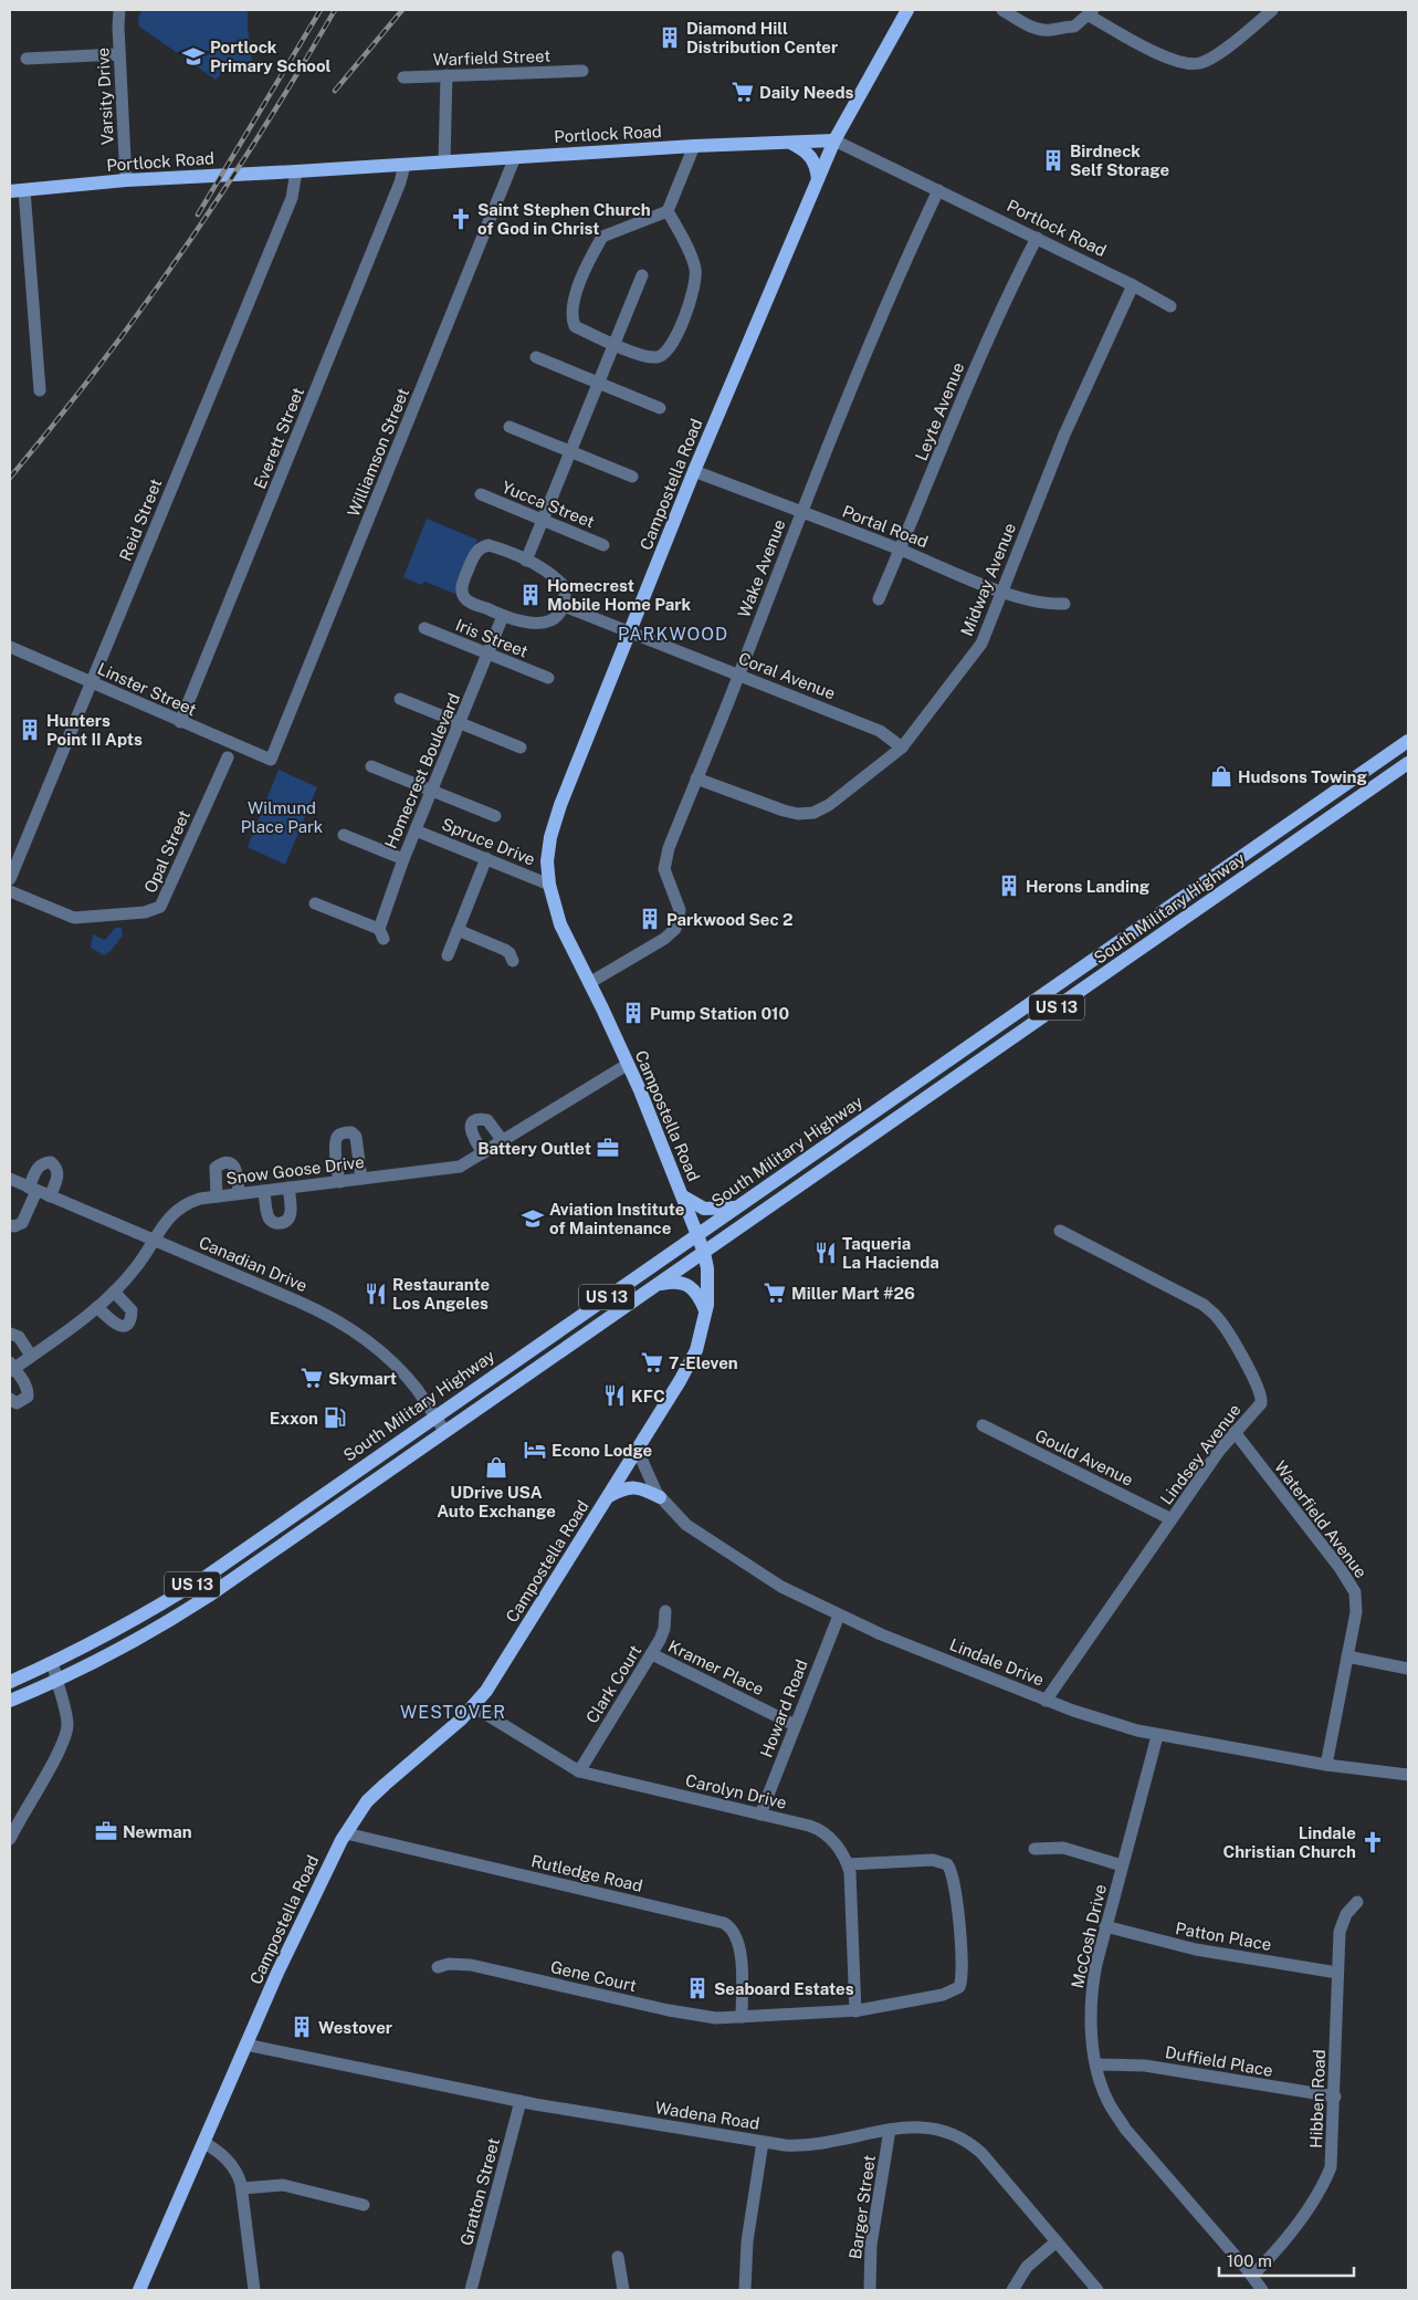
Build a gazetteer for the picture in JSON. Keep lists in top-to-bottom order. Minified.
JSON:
{"streets":{"main road":["Portlock Road","Campostella Road","South Military Highway","US 13"],"street":["Warfield Street","Varsity Drive","Leyte Avenue","Everett Street","Williamson Street","Yucca Street","Reid Street","Portal Road","Wake Avenue","Midway Avenue","Iris Street","Coral Avenue","Linster Street","Homecrest Boulevard","Spruce Drive","Opal Street","Snow Goose Drive","Canadian Drive","Lindsey Avenue","Gould Avenue","Waterfield Avenue","Lindale Drive","Kramer Place","Clark Court","Howard Road","Carolyn Drive","Rutledge Road","McCosh Drive","Patton Place","Gene Court","Duffield Place","Hibben Road","Wadena Road","Gratton Street","Barger Street"]},"crossings":[["Varsity Drive","Portlock Road"],["Portlock Road","Leyte Avenue"],["Portlock Road","Everett Street"],["Portlock Road","Williamson Street"],["Portlock Road","Campostella Road"],["Portlock Road","Reid Street"],["Portlock Road","Wake Avenue"],["Portlock Road","Midway Avenue"],["Leyte Avenue","Portal Road"],["Everett Street","Linster Street"],["Williamson Street","Linster Street"],["Campostella Road","Portal Road"],["Campostella Road","Wake Avenue"],["Campostella Road","Coral Avenue"],["Campostella Road","Spruce Drive"],["Campostella Road","South Military Highway"],["Campostella Road","Snow Goose Drive"],["Campostella Road","Lindale Drive"],["Campostella Road","Carolyn Drive"],["Campostella Road","Rutledge Road"],["Campostella Road","Wadena Road"],["Reid Street","Linster Street"],["Portal Road","Wake Avenue"],["Portal Road","Midway Avenue"],["Wake Avenue","Midway Avenue"],["Wake Avenue","Coral Avenue"],["Midway Avenue","Coral Avenue"],["Iris Street","Homecrest Boulevard"],["Homecrest Boulevard","Spruce Drive"],["South Military Highway","Canadian Drive"],["Snow Goose Drive","Canadian Drive"],["Lindsey Avenue","Gould Avenue"],["Lindsey Avenue","Waterfield Avenue"],["Lindsey Avenue","Lindale Drive"],["Waterfield Avenue","Lindale Drive"],["Lindale Drive","Howard Road"],["Lindale Drive","McCosh Drive"],["Kramer Place","Clark Court"],["Kramer Place","Howard Road"],["Clark Court","Carolyn Drive"],["Howard Road","Carolyn Drive"],["Carolyn Drive","Gene Court"],["Rutledge Road","Gene Court"],["McCosh Drive","Patton Place"],["McCosh Drive","Duffield Place"],["McCosh Drive","Hibben Road"],["Patton Place","Hibben Road"],["Duffield Place","Hibben Road"],["Wadena Road","Gratton Street"],["Wadena Road","Barger Street"]],"districts":["PARKWOOD","WESTOVER"],"parks":["Wilmund Place Park"],"places":{"building":["Diamond Hill Distribution Center","Birdneck Self Storage","Homecrest Mobile Home Park","Hunters Point II Apts","Herons Landing","Parkwood Sec 2","Pump Station 010","Seaboard Estates","Westover"],"school or university":["Portlock Primary School","Aviation Institute of Maintenance"],"supermarket":["Daily Needs","Miller Mart #26","7-Eleven","Skymart"],"church":["Saint Stephen Church of God in Christ","Lindale Christian Church"],"shop":["Hudsons Towing","UDrive USA Auto Exchange"],"office":["Battery Outlet","Newman"],"restaurant":["Taqueria La Hacienda","Restaurante Los Angeles","KFC"],"fuel station":["Exxon"],"hotel":["Econo Lodge"]},"scale_bar":"100 m"}
